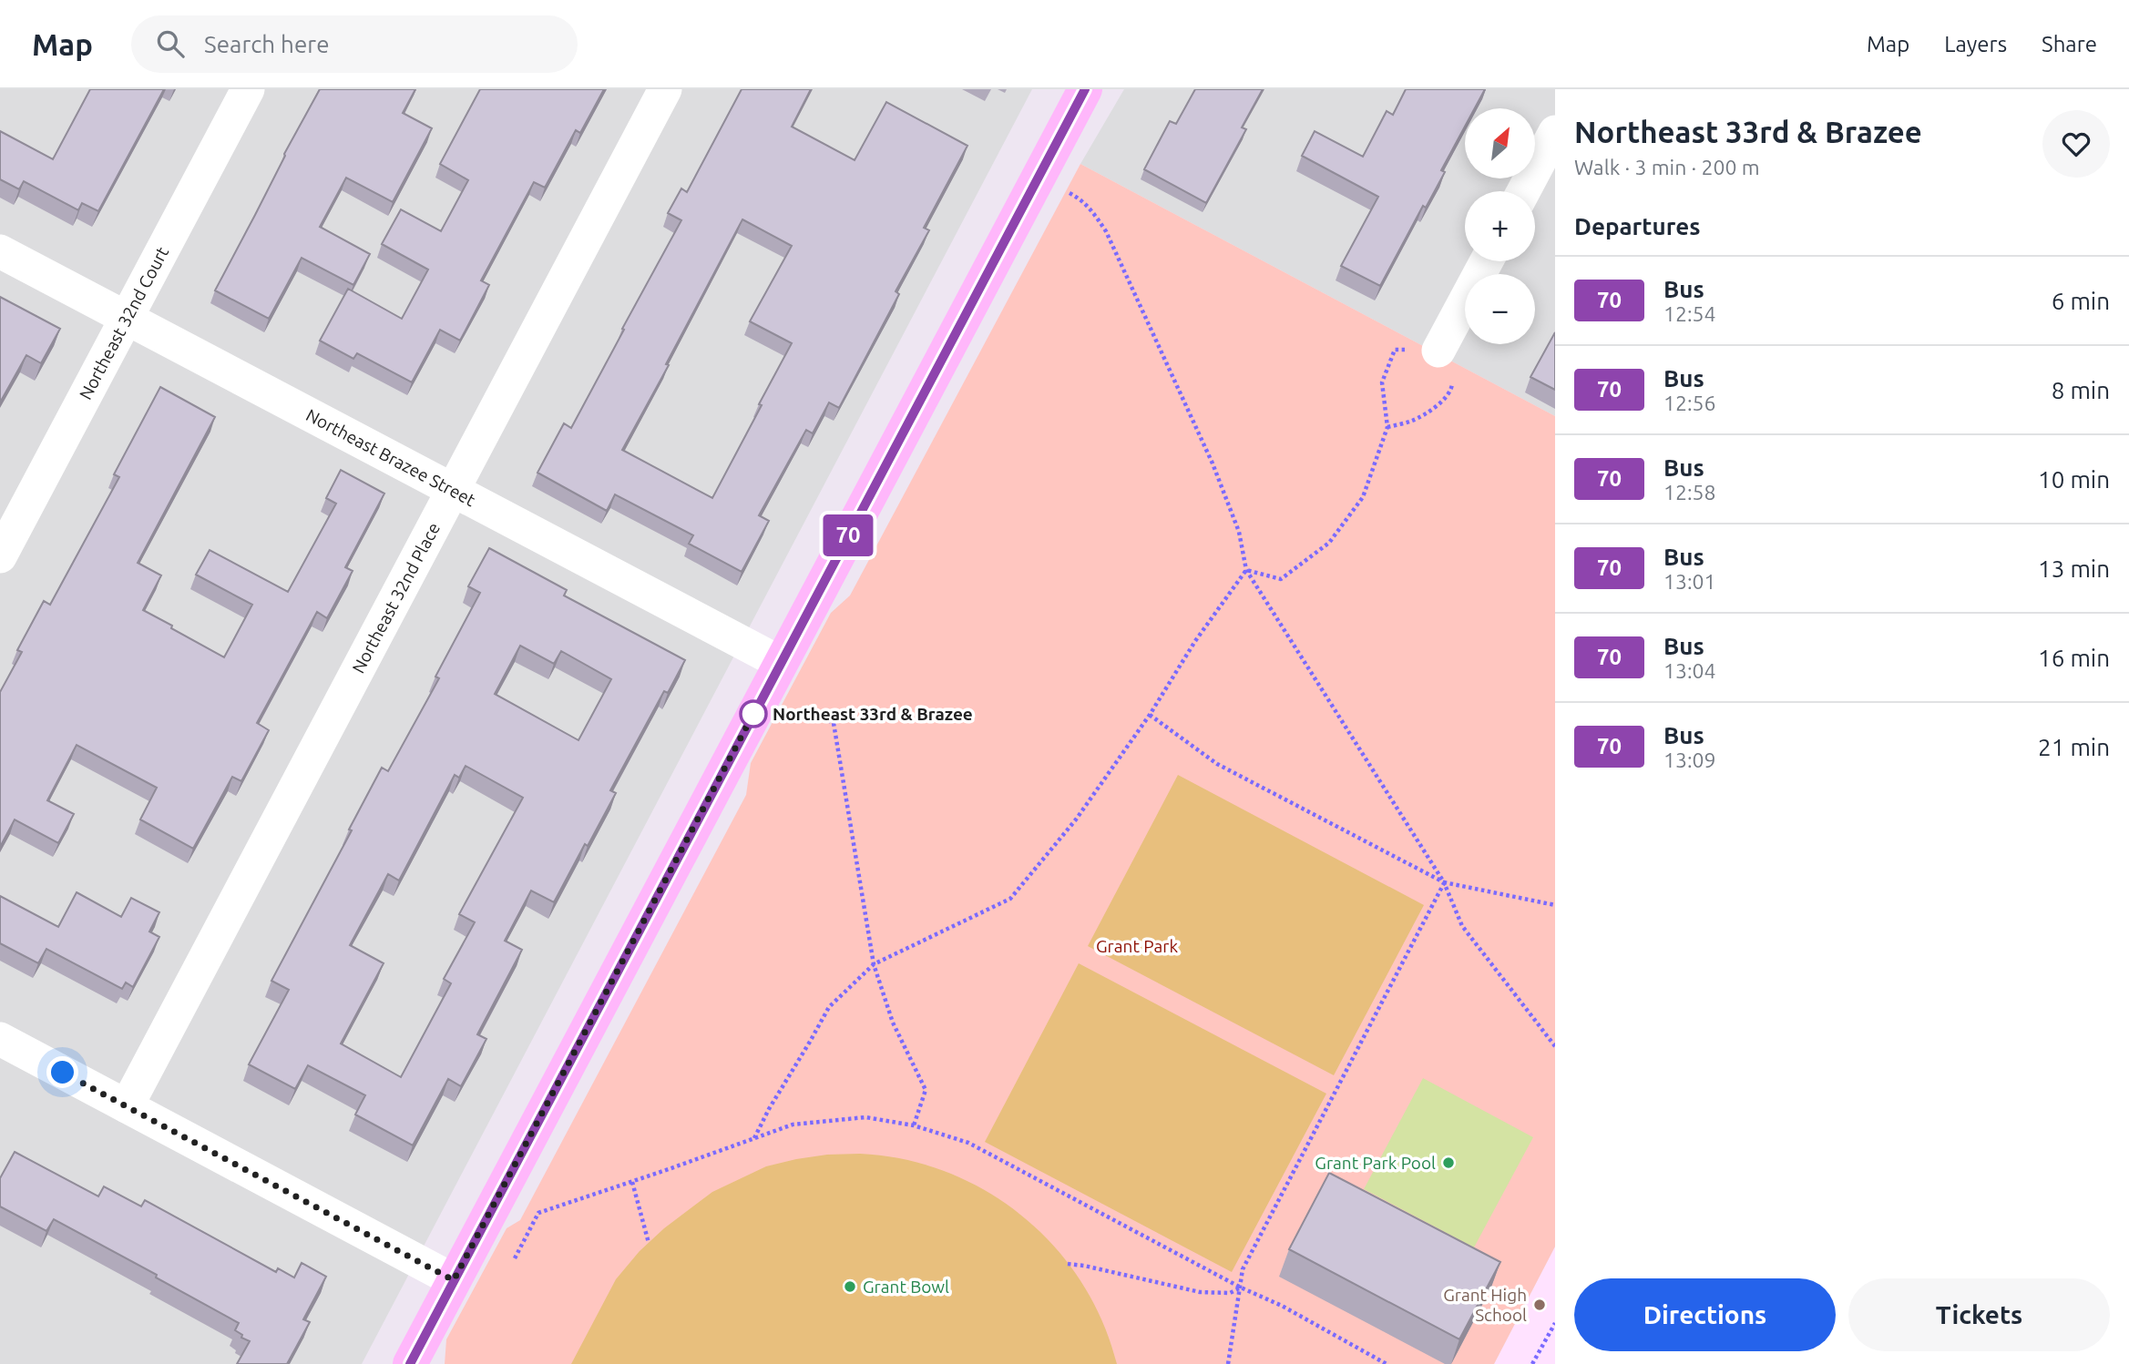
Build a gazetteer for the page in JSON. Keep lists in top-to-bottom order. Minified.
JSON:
{"streets":{"street":["Northeast 32nd Court","Northeast Brazee Street","Northeast 32nd Place"]},"crossings":[["Northeast 32nd Court","Northeast Brazee Street"],["Northeast Brazee Street","Northeast 32nd Place"]],"parks":["Grant Park"],"places":["Northeast 33rd & Brazee","Grant Park Pool","Grant Bowl","Grant High School"],"lines":["bus line 70"],"north":"top right","page":{"header":"Map","search":"Search here","nav":["Map","Layers","Share"],"on_map":"70","heading":[["Northeast 33rd & Brazee","Walk · 3 min · 200 m"],"Departures"],"map_buttons":["+","−"],"list":[{"mark":"70","name":"Bus","note":"12:54","value":"6 min"},{"mark":"70","name":"Bus","note":"12:56","value":"8 min"},{"mark":"70","name":"Bus","note":"12:58","value":"10 min"},{"mark":"70","name":"Bus","note":"13:01","value":"13 min"},{"mark":"70","name":"Bus","note":"13:04","value":"16 min"},{"mark":"70","name":"Bus","note":"13:09","value":"21 min"}],"buttons":["Directions","Tickets"]}}
